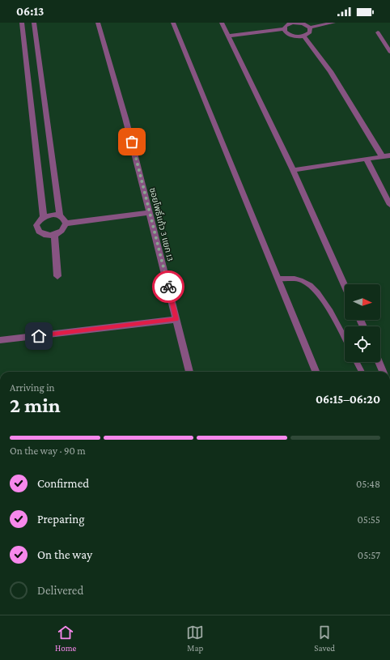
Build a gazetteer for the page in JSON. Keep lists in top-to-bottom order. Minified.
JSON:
{"streets":{"street":["ซอยโพธิ์แก้ว 3 แยก 13"]},"north":"right","page":{"status":"06:13","heading":["2 min","Arriving in","06:15–06:20"],"bar":"On the way · 90 m","list":[["Confirmed","05:48"],["Preparing","05:55"],["On the way","05:57"],"Delivered"],"tabs":["Home","Map","Saved"]}}
